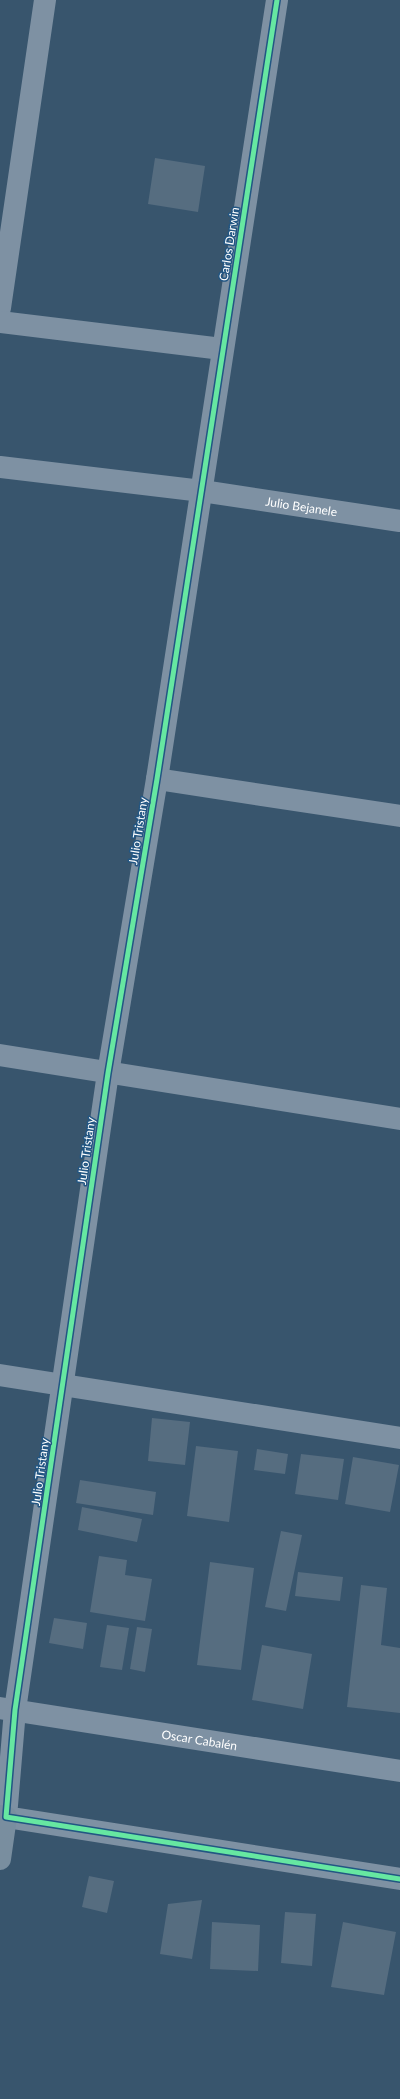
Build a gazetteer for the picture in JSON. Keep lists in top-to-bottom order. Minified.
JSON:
{"streets":{"main road":["Julio Tristany"],"street":["Carlos Darwin","Julio Bejanele","Oscar Cabalén"]},"crossings":[["Carlos Darwin","Julio Bejanele"],["Carlos Darwin","Julio Tristany"],["Julio Bejanele","Julio Tristany"],["Julio Tristany","Oscar Cabalén"]]}
